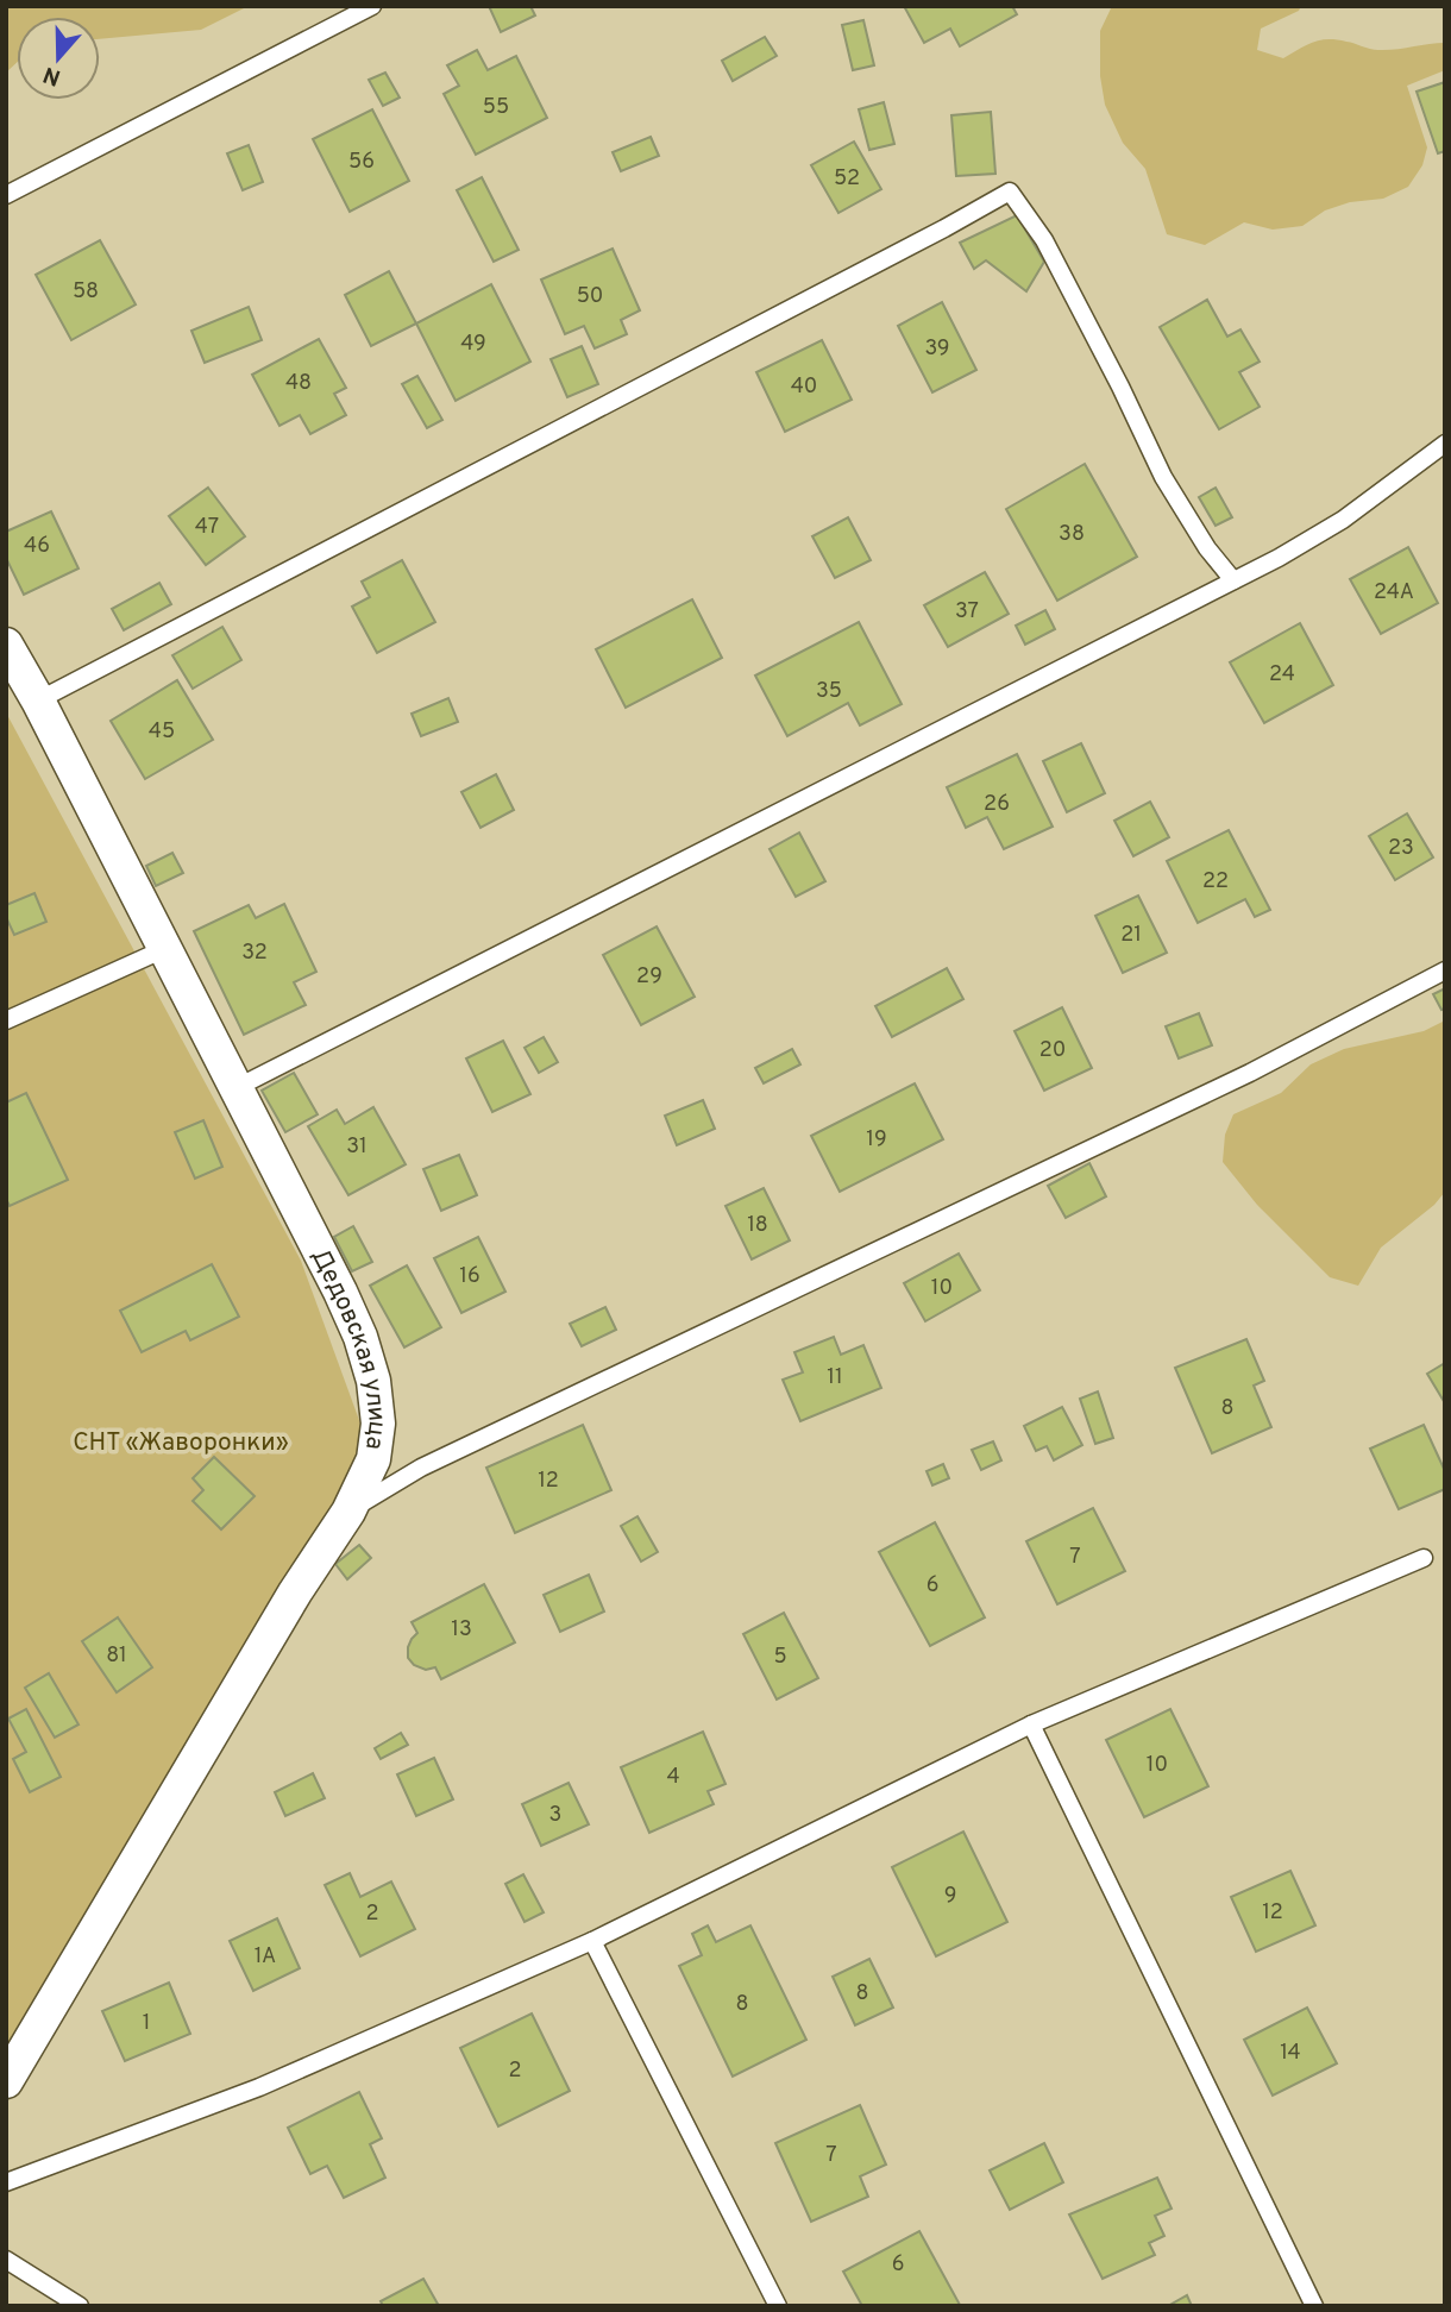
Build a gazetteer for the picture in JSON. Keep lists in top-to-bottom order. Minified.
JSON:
{"streets":{"street":["Дедовская улица"]},"parks":["СНТ «Жаворонки»"],"house_numbers":["55","56","52","58","50","49","39","48","40","47","38","46","24А","37","24","35","45","26","23","22","21","32","29","20","19","31","18","16","10","11","8","12","7","6","13","81","5","10","4","3","9","12","2","1А","8","8","1","14","2","7","6"],"north":"bottom"}
